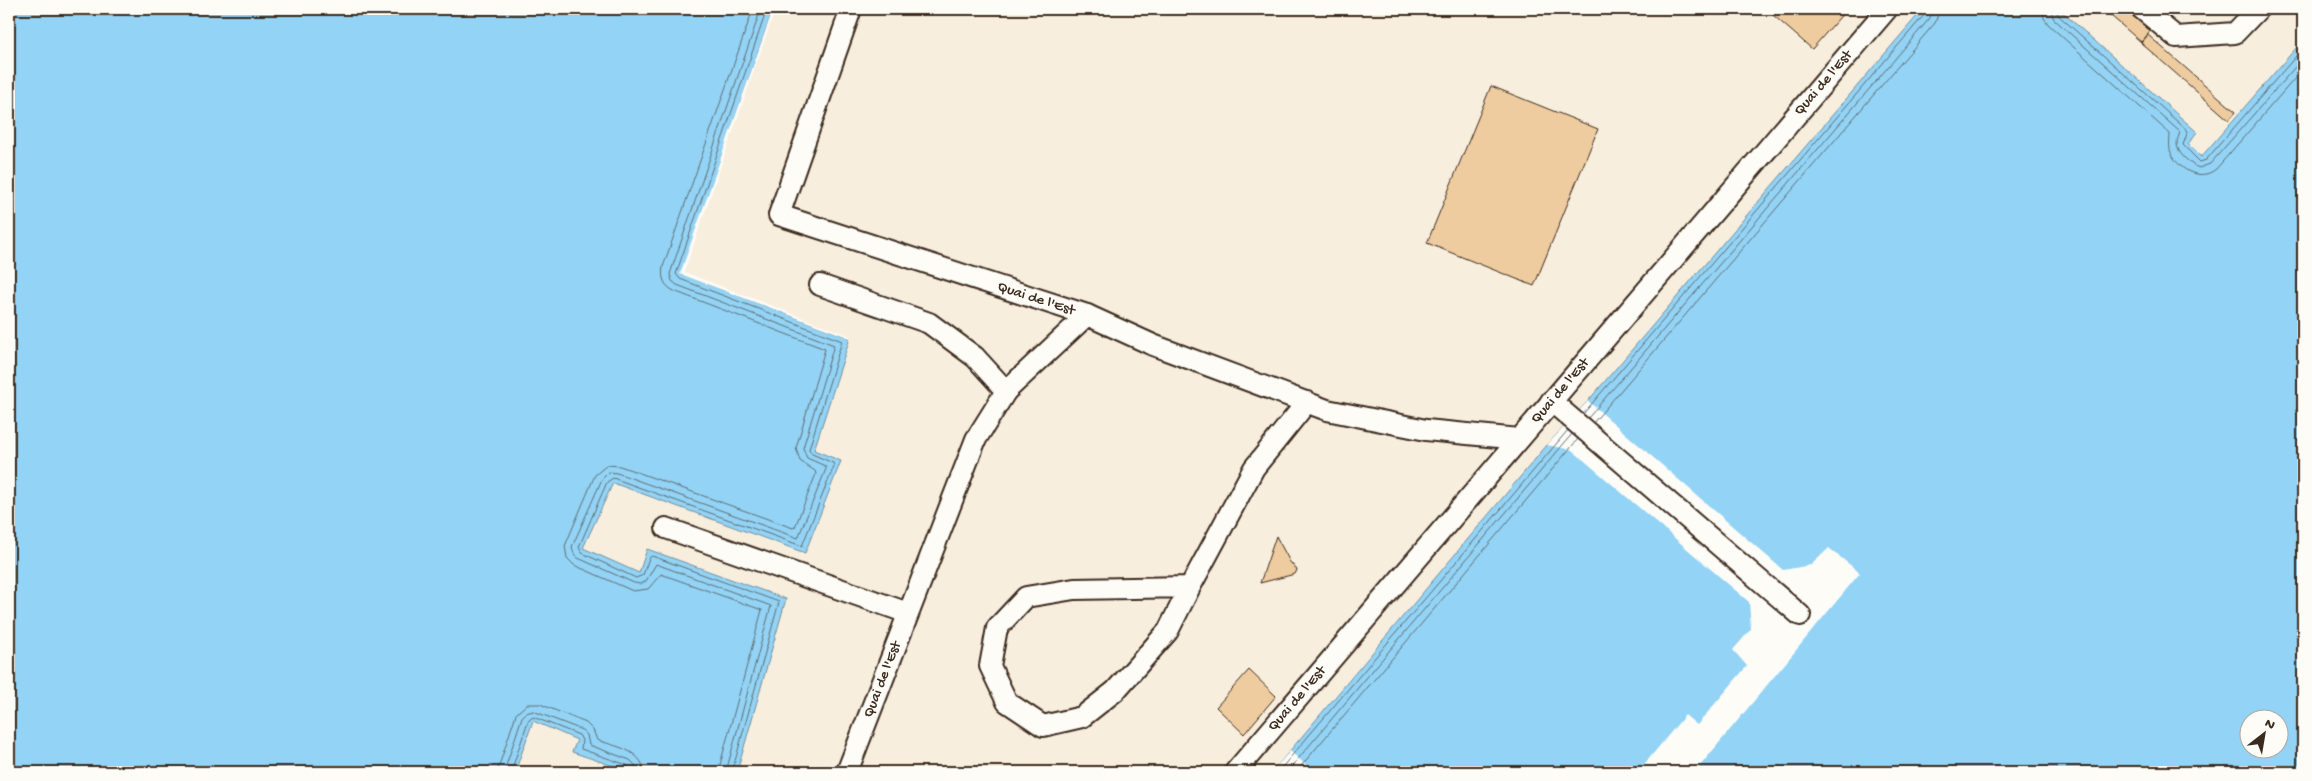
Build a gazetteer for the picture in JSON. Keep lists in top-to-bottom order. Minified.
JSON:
{"streets":{"lane":["Quai de l'Est"]},"north":"top right"}
